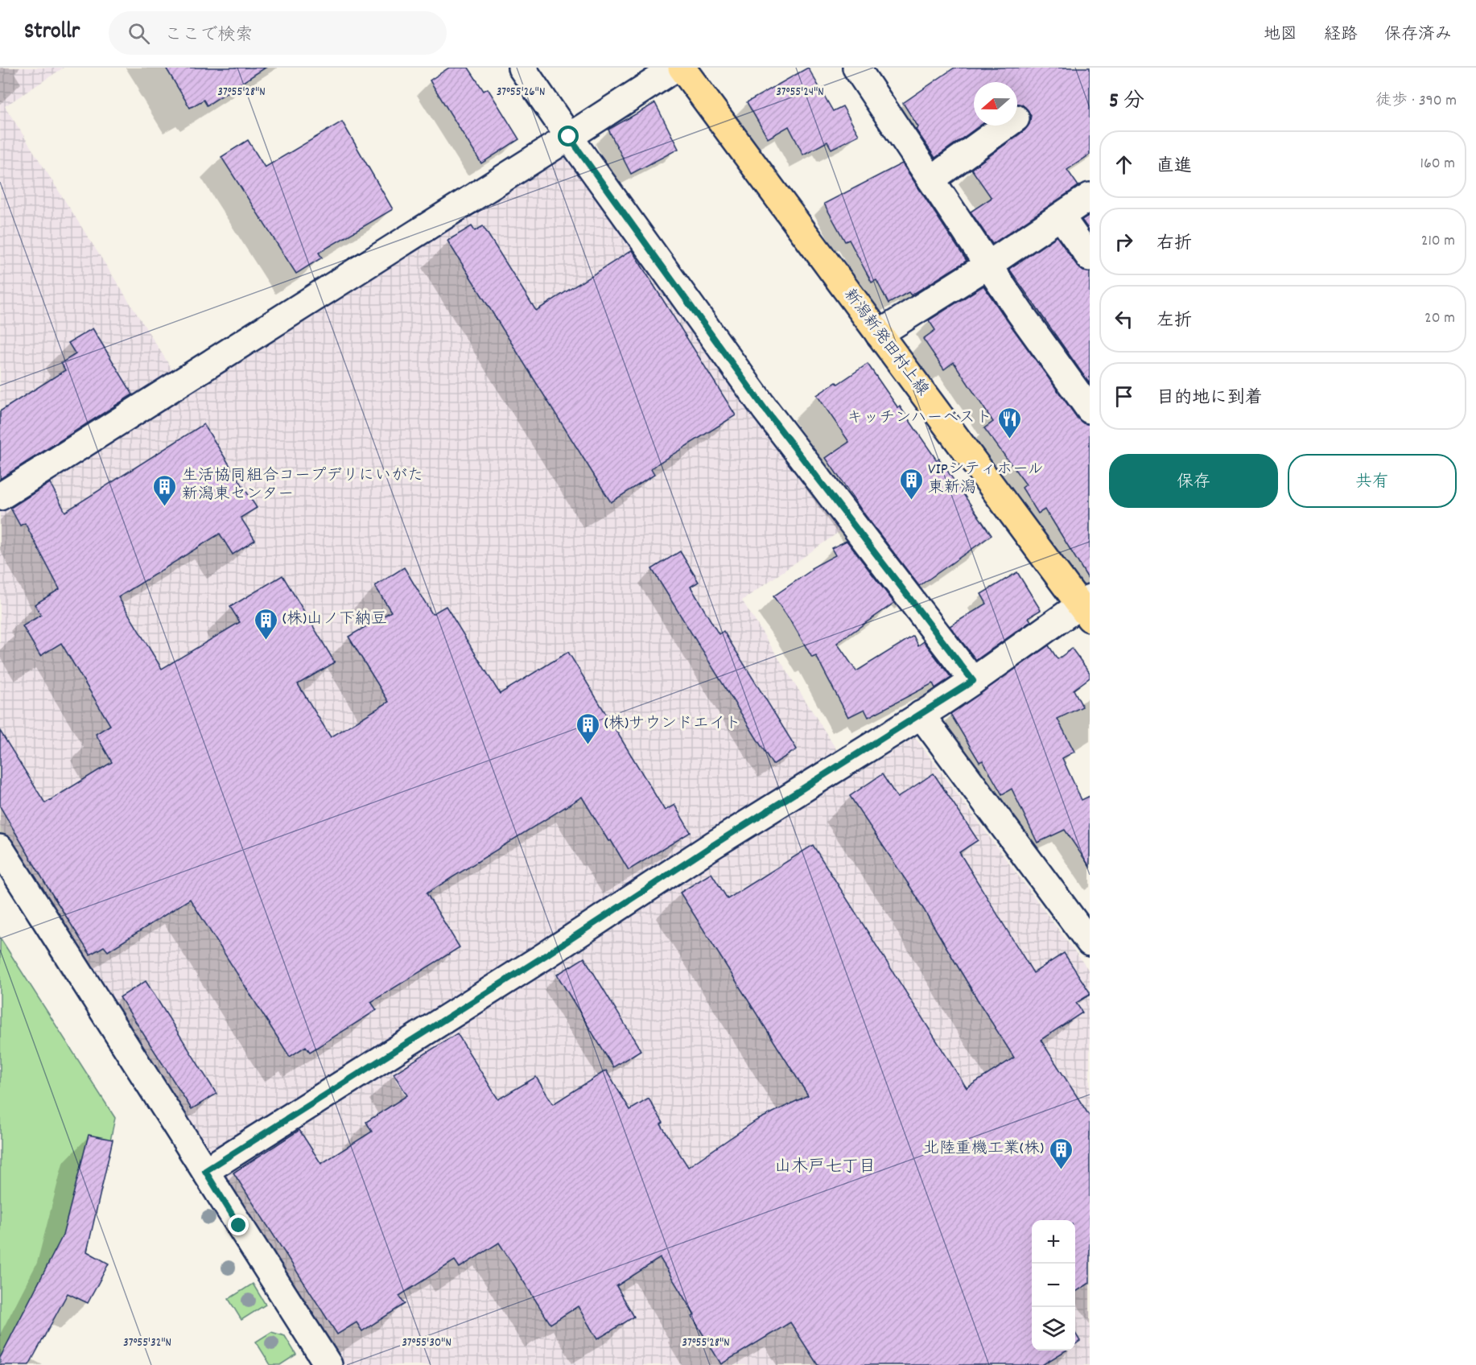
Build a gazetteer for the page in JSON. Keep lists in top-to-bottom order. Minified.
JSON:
{"streets":{"main road":["新潟新発田村上線"]},"districts":["山木戸七丁目"],"places":{"restaurant":["キッチンハーベスト"],"building":["VIPシティホール 東新潟","生活協同組合コープデリにいがた 新潟東センター","(株)山ノ下納豆","(株)サウンドエイト","北陸重機工業(株)"]},"north":"left","page":{"header":"Strollr","search":"ここで検索","nav":["地図","経路","保存済み"],"heading":["5 分","徒歩 · 390 m"],"list":[["直進","160 m"],["右折","210 m"],["左折","20 m"],"目的地に到着"],"buttons":["保存","共有"],"map_buttons":["+","−"]},"coordinates":["37°55'28\"N","37°55'26\"N","37°55'24\"N","37°55'32\"N","37°55'30\"N"]}
